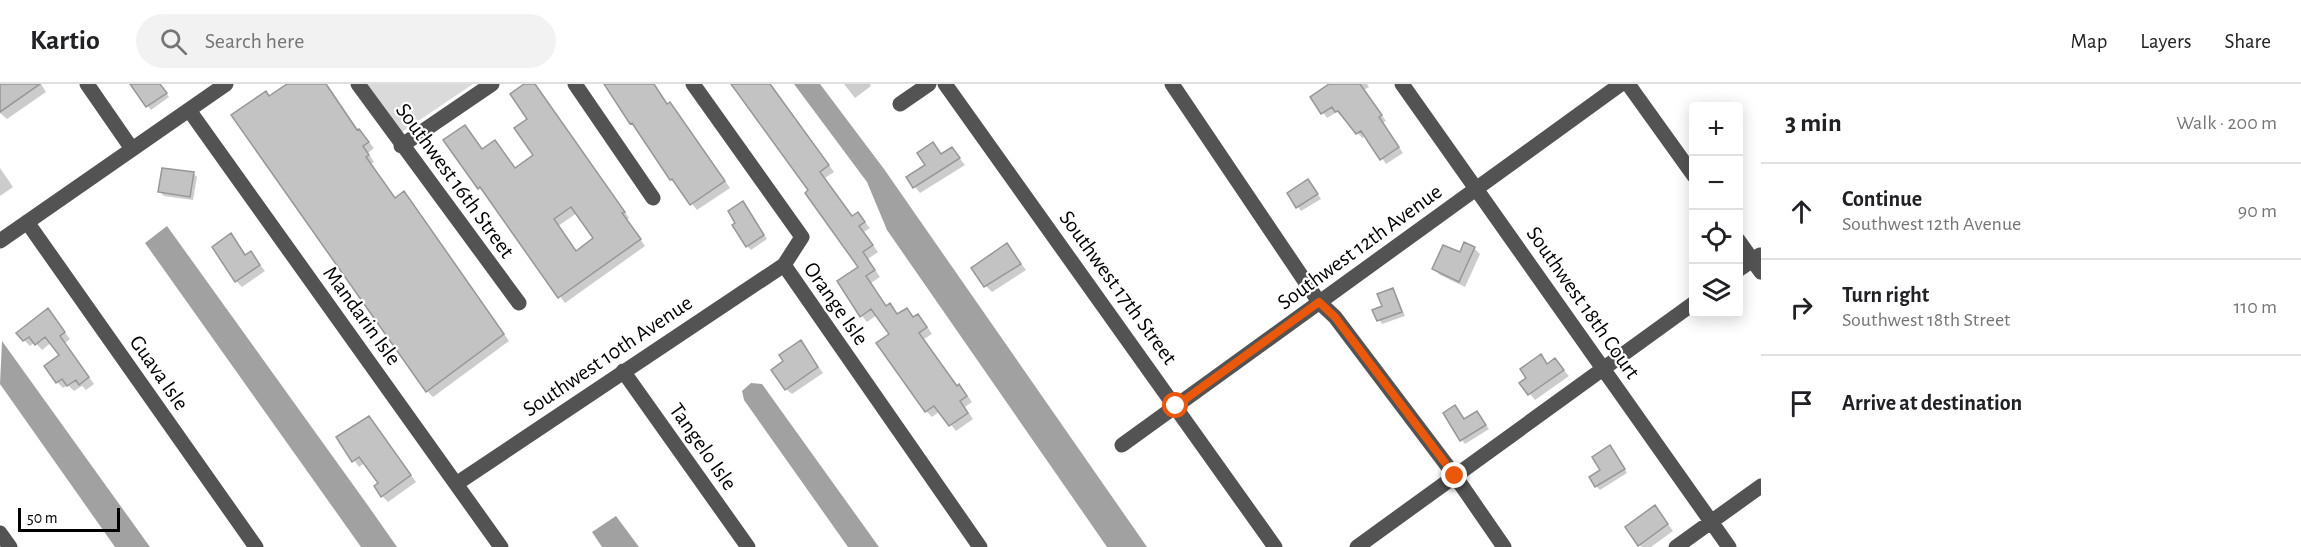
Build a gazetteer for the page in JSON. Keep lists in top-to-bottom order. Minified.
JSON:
{"streets":{"street":["Southwest 16th Street","Southwest 12th Avenue","Southwest 17th Street","Southwest 18th Court","Orange Isle","Mandarin Isle","Southwest 10th Avenue","Guava Isle","Tangelo Isle"]},"crossings":[["Southwest 12th Avenue","Southwest 17th Street"],["Southwest 12th Avenue","Southwest 18th Court"],["Orange Isle","Southwest 10th Avenue"],["Mandarin Isle","Southwest 10th Avenue"],["Southwest 10th Avenue","Tangelo Isle"]],"scale_bar":"50 m","page":{"header":"Kartio","search":"Search here","nav":["Map","Layers","Share"],"heading":["3 min","Walk · 200 m"],"map_buttons":["+","−"],"list":[["Continue","Southwest 12th Avenue","90 m"],["Turn right","Southwest 18th Street","110 m"],"Arrive at destination"],"scale":"50 m"}}
